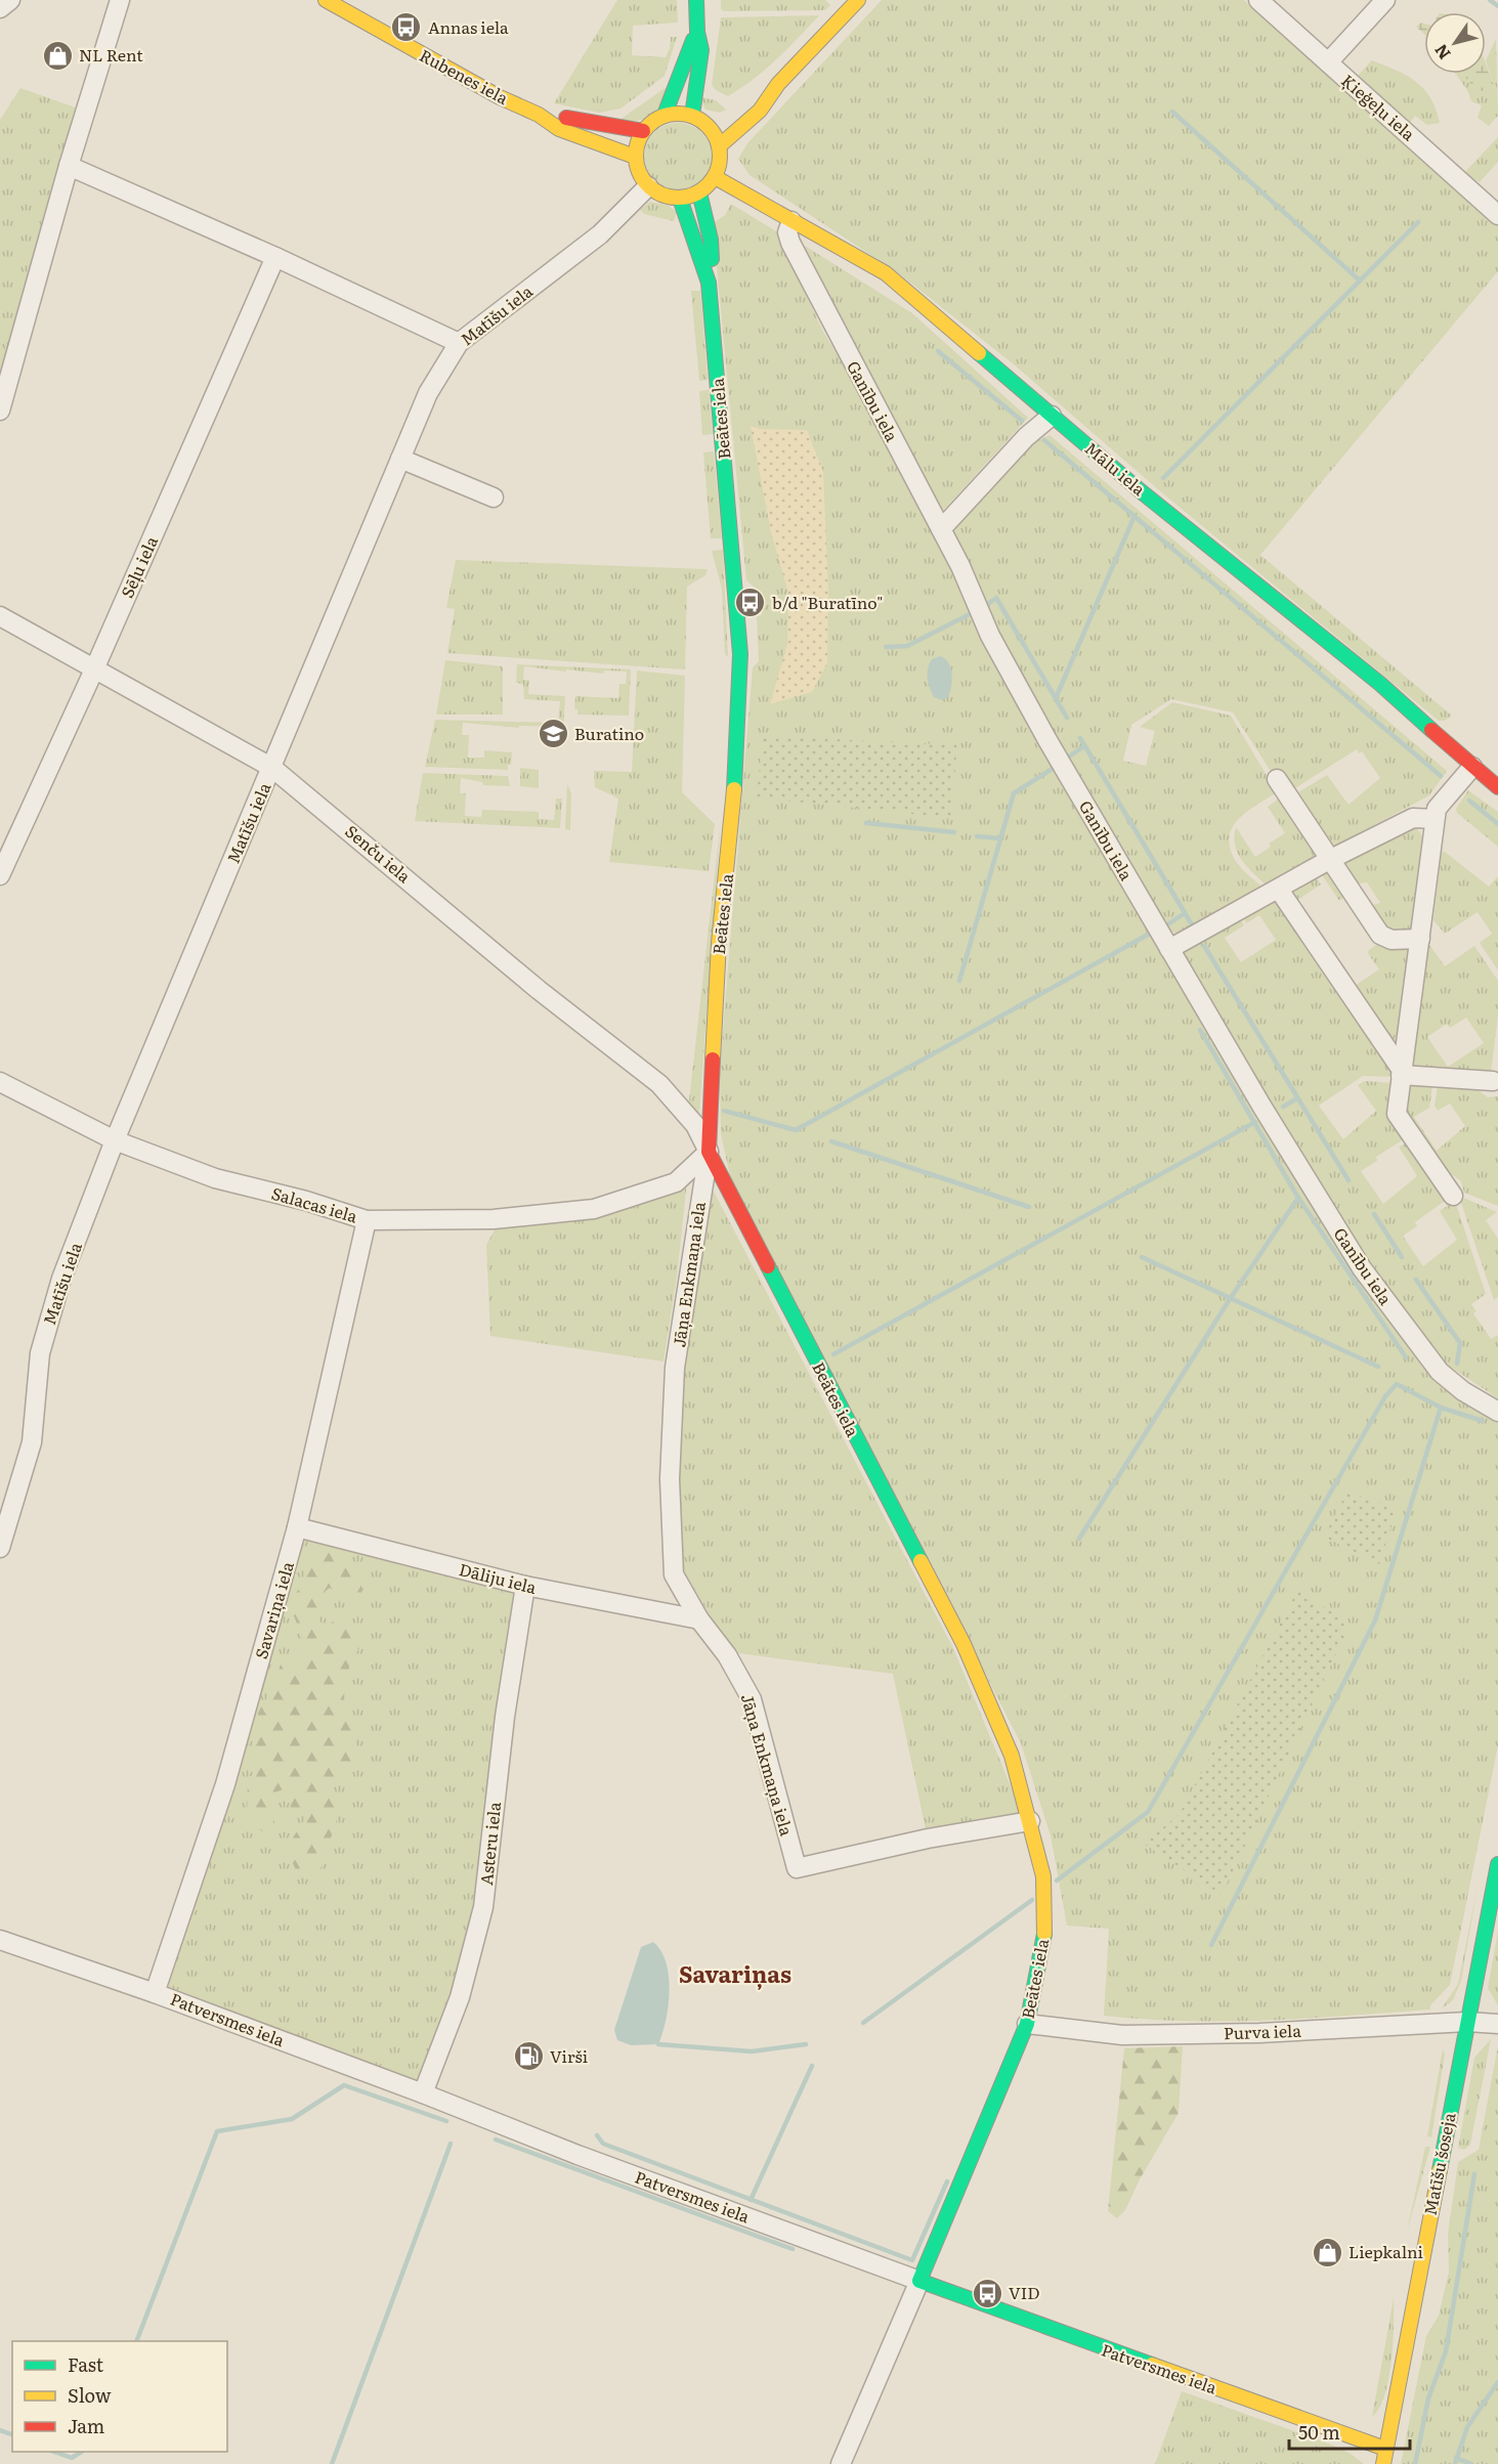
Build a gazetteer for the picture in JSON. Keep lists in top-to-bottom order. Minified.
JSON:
{"streets":{"street":["Rubenes iela","Ķieģeļu iela","Matīšu iela","Ganību iela","Beātes iela","Mālu iela","Sēļu iela","Senču iela","Salacas iela","Jāņa Enkmaņa iela","Dāliju iela","Savariņa iela","Asteru iela","Patversmes iela","Purva iela","Matīšu šoseja"]},"crossings":[["Rubenes iela","Matīšu iela"],["Rubenes iela","Beātes iela"],["Rubenes iela","Mālu iela"],["Matīšu iela","Beātes iela"],["Matīšu iela","Mālu iela"],["Matīšu iela","Senču iela"],["Matīšu iela","Salacas iela"],["Ganību iela","Mālu iela"],["Beātes iela","Mālu iela"],["Beātes iela","Senču iela"],["Beātes iela","Salacas iela"],["Beātes iela","Jāņa Enkmaņa iela"],["Beātes iela","Patversmes iela"],["Beātes iela","Purva iela"],["Sēļu iela","Senču iela"],["Senču iela","Salacas iela"],["Senču iela","Jāņa Enkmaņa iela"],["Salacas iela","Jāņa Enkmaņa iela"],["Salacas iela","Savariņa iela"],["Jāņa Enkmaņa iela","Dāliju iela"],["Dāliju iela","Savariņa iela"],["Dāliju iela","Asteru iela"],["Savariņa iela","Patversmes iela"],["Asteru iela","Patversmes iela"],["Patversmes iela","Matīšu šoseja"],["Purva iela","Matīšu šoseja"]],"districts":["Savariņas"],"places":{"bus stop":["Annas iela","b/d \"Buratīno\"","VID"],"shop":["NL Rent","Liepkalni"],"school or university":["Buratino"],"fuel station":["Virši"]},"legend":["Fast","Slow","Jam"],"scale_bar":"50 m","north":"bottom left"}
